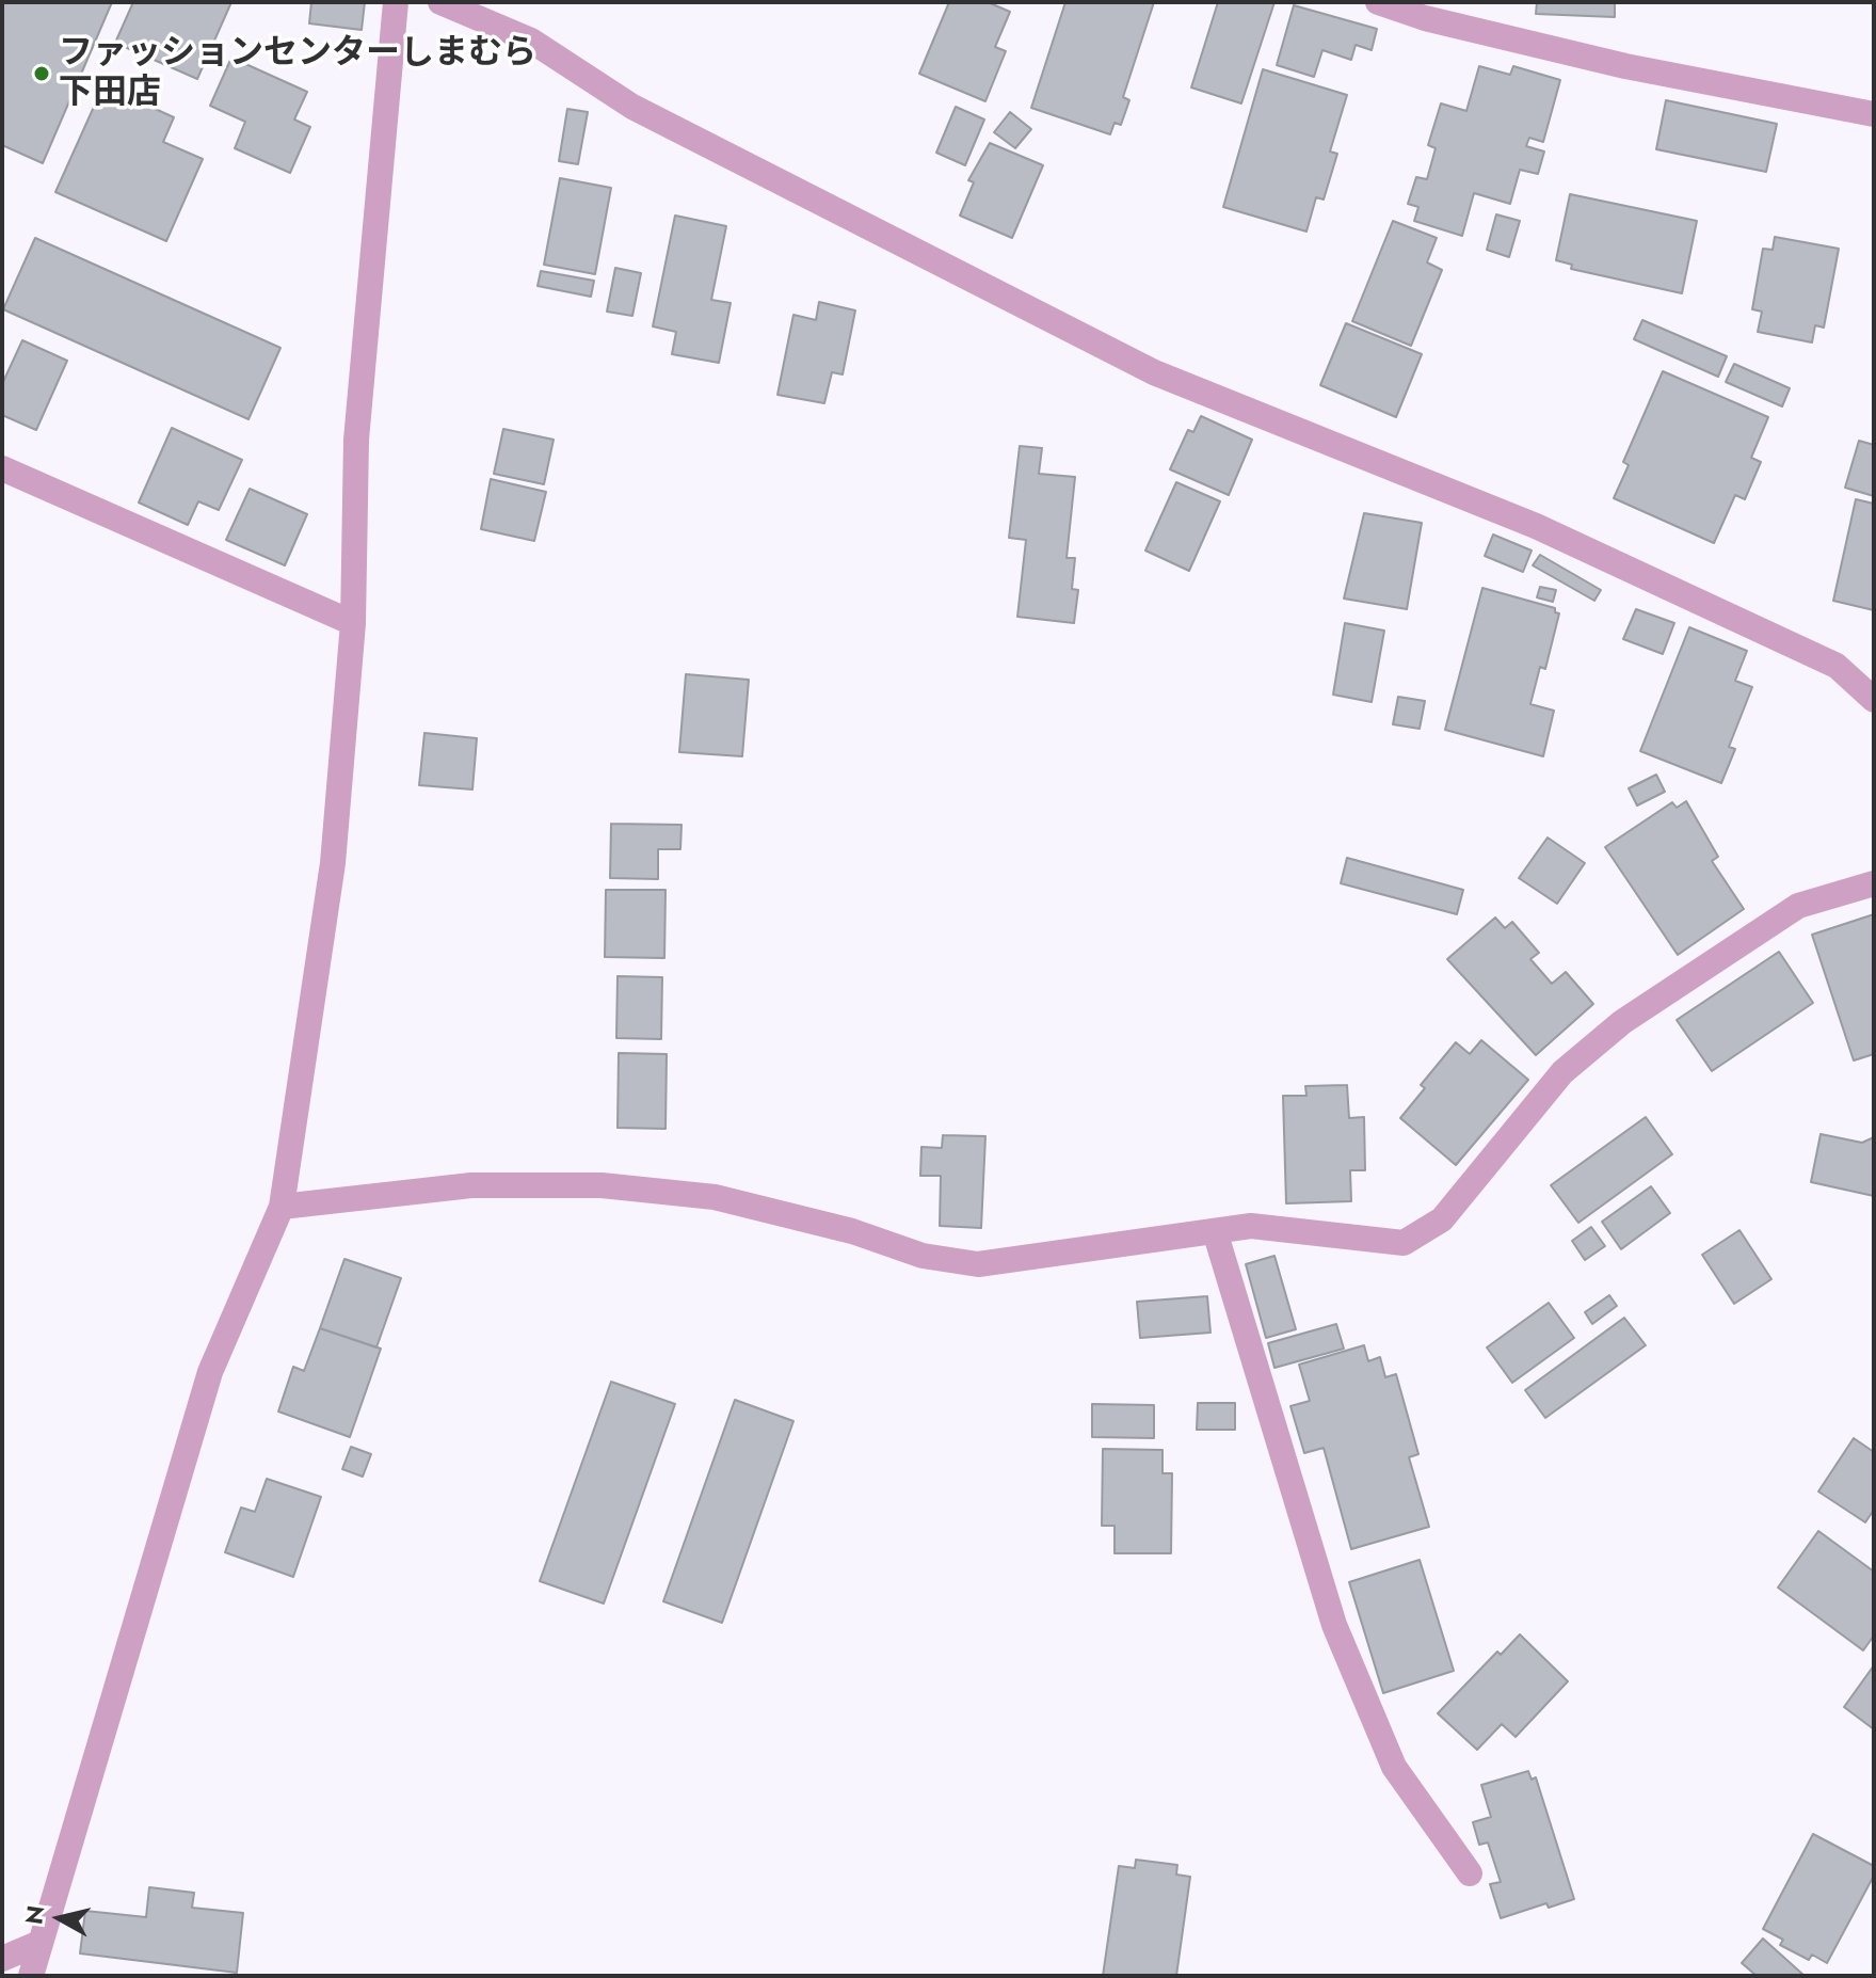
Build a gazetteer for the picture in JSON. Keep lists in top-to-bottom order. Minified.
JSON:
{"places":["ファッションセンターしまむら 下田店"],"north":"left"}
